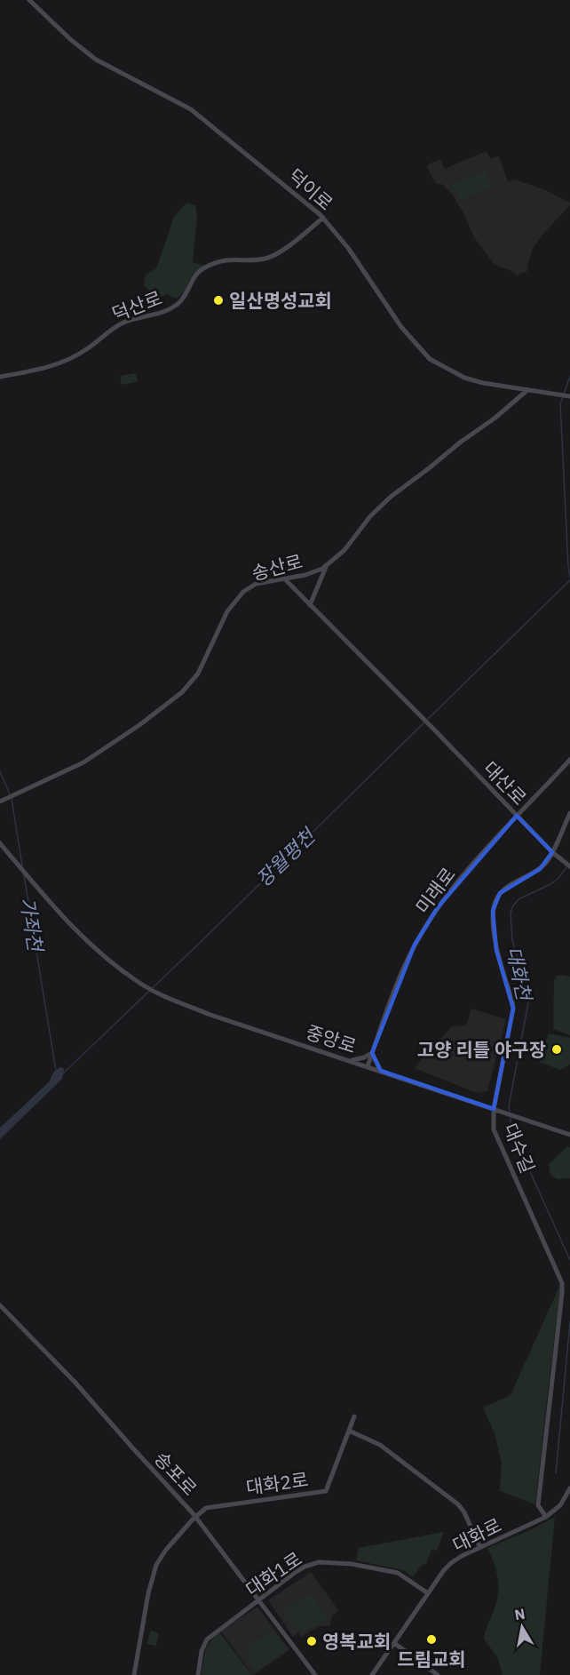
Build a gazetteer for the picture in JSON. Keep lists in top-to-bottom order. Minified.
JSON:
{"streets":{"street":["덕이로","덕산로","송산로","대산로","미래로","중앙로","대수길","송포로","대화2로","대화로","대화1로"]},"crossings":[["덕이로","덕산로"],["덕이로","송산로"],["대산로","미래로"],["대산로","대수길"],["미래로","중앙로"],["중앙로","대수길"],["대수길","대화로"],["송포로","대화2로"],["송포로","대화1로"],["대화로","대화1로"]],"water":["장월평천","가좌천","대화천"],"places":["일산명성교회","고양 리틀 야구장","드림교회","영복교회"],"north":"top"}
